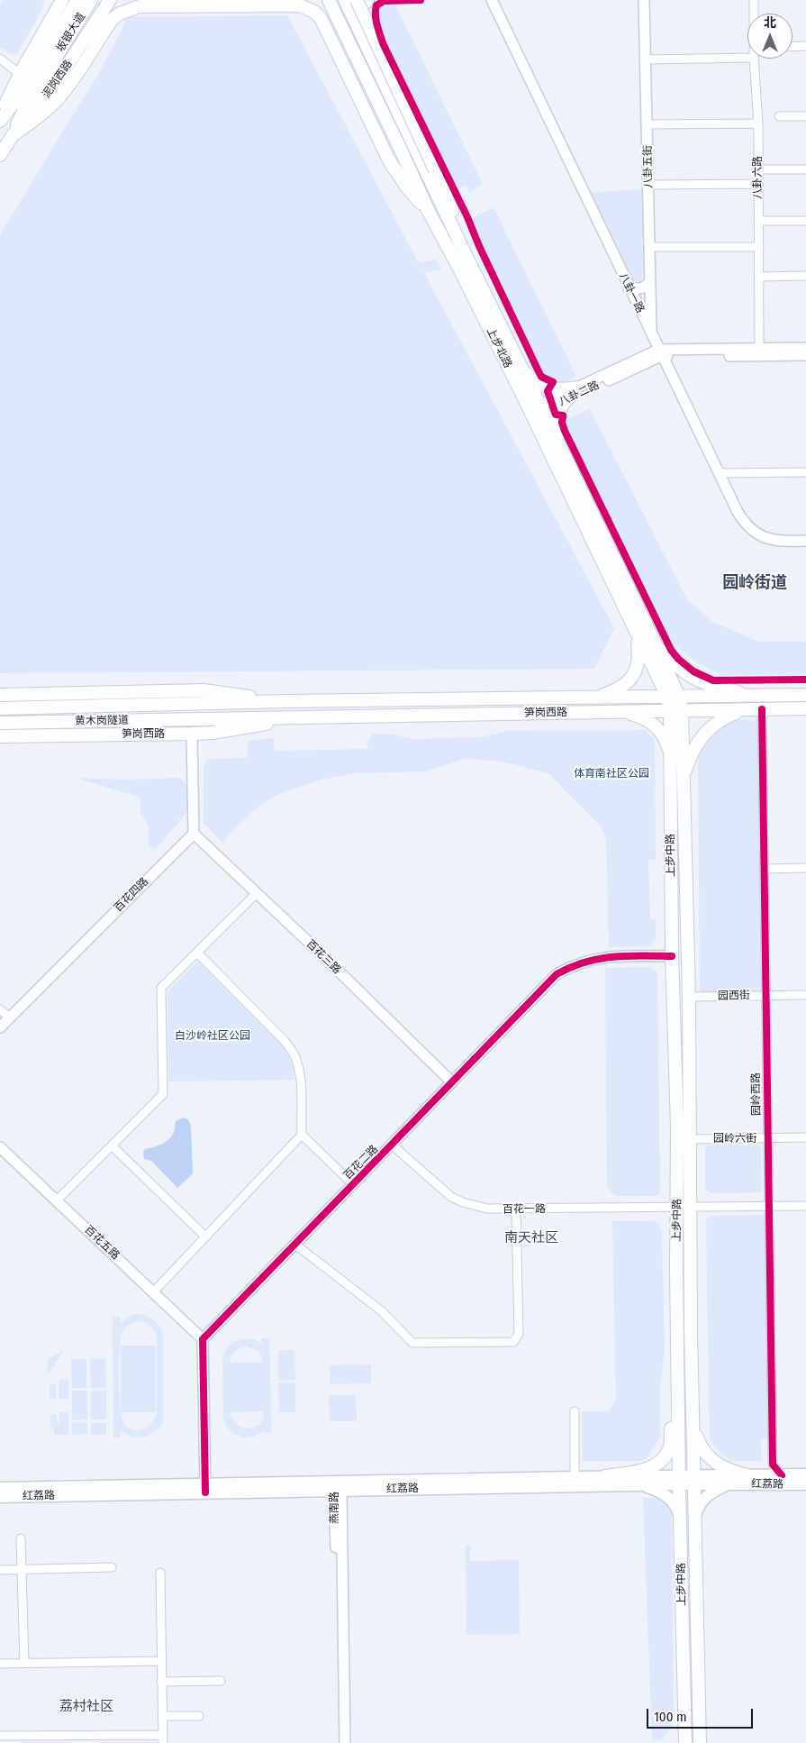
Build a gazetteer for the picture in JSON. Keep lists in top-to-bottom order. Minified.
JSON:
{"streets":{"main road":["坂银大道","泥岗西路","上步北路","笋岗西路","黄木岗隧道","上步中路","红荔路"],"street":["八卦五街","八卦六路","八卦一路","八卦二路","百花四路","百花三路","园西街","园岭西路","园岭六街","百花二路","百花一路","百花五路","燕南路"]},"crossings":[["坂银大道","泥岗西路"],["八卦五街","八卦一路"],["八卦六路","八卦二路"],["八卦一路","八卦二路"],["上步北路","八卦二路"],["上步北路","笋岗西路"],["上步北路","上步中路"],["笋岗西路","黄木岗隧道"],["笋岗西路","上步中路"],["笋岗西路","园岭西路"],["上步中路","园西街"],["上步中路","园岭六街"],["上步中路","百花二路"],["上步中路","百花一路"],["上步中路","红荔路"],["百花四路","百花三路"],["百花三路","百花二路"],["园西街","园岭西路"],["园岭西路","园岭六街"],["园岭西路","百花一路"],["园岭西路","红荔路"],["百花二路","百花一路"],["百花二路","百花五路"],["红荔路","燕南路"]],"districts":["园岭街道","南天社区","荔村社区"],"parks":["体育南社区公园","白沙岭社区公园"],"scale_bar":"100 m","north":"top"}
